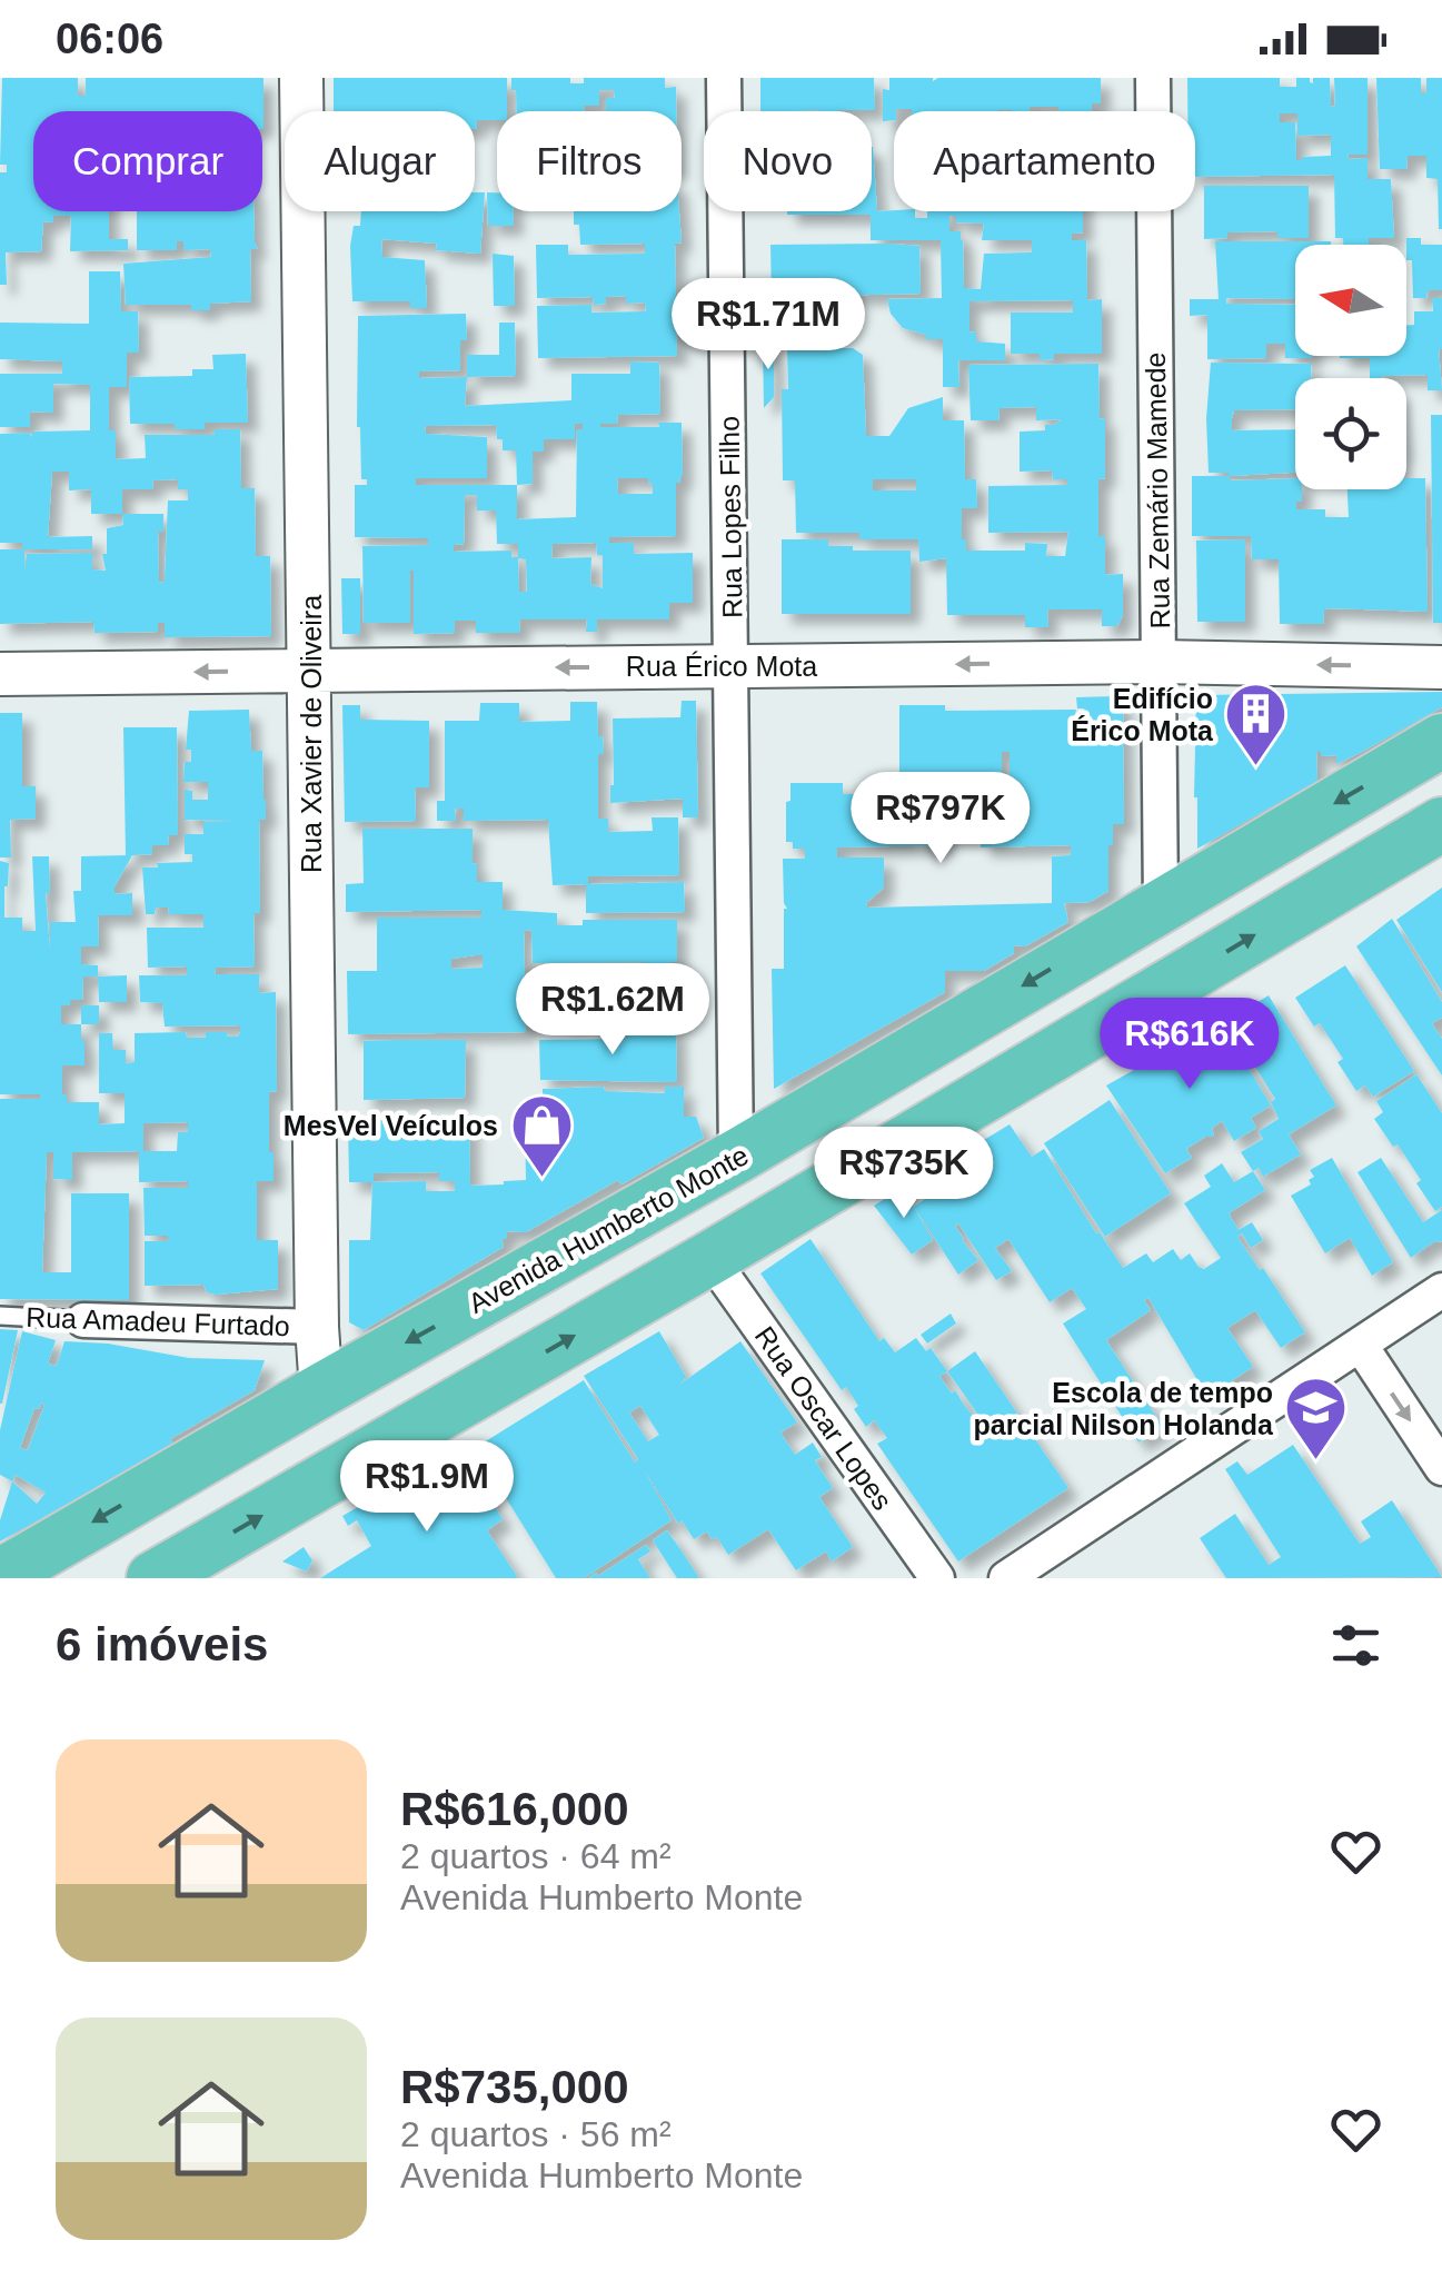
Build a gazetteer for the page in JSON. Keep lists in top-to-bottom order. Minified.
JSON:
{"streets":{"main road":["Avenida Humberto Monte"],"street":["Rua Zemário Mamede","Rua Lopes Filho","Rua Érico Mota","Rua Xavier de Oliveira","Rua Amadeu Furtado","Rua Oscar Lopes"]},"crossings":[["Rua Zemário Mamede","Rua Érico Mota"],["Rua Zemário Mamede","Avenida Humberto Monte"],["Rua Lopes Filho","Rua Érico Mota"],["Rua Lopes Filho","Avenida Humberto Monte"],["Rua Érico Mota","Rua Xavier de Oliveira"],["Rua Xavier de Oliveira","Avenida Humberto Monte"],["Rua Xavier de Oliveira","Rua Amadeu Furtado"]],"one_way":["Rua Érico Mota"],"places":{"building":["Edifício Érico Mota"],"shop":["MesVel Veículos"],"school or university":["Escola de tempo parcial Nilson Holanda"]},"north":"left","page":{"status":"06:06","chip":["Comprar","Alugar","Filtros","Novo","Apartamento"],"price":["R$1.71M","R$797K","R$1.62M","R$616K","R$735K","R$1.9M"],"heading":"6 imóveis","list":[{"name":"R$616,000","note":"2 quartos · 64 m² · Avenida Humberto Monte"},{"name":"R$735,000","note":"2 quartos · 56 m² · Avenida Humberto Monte"}]}}
